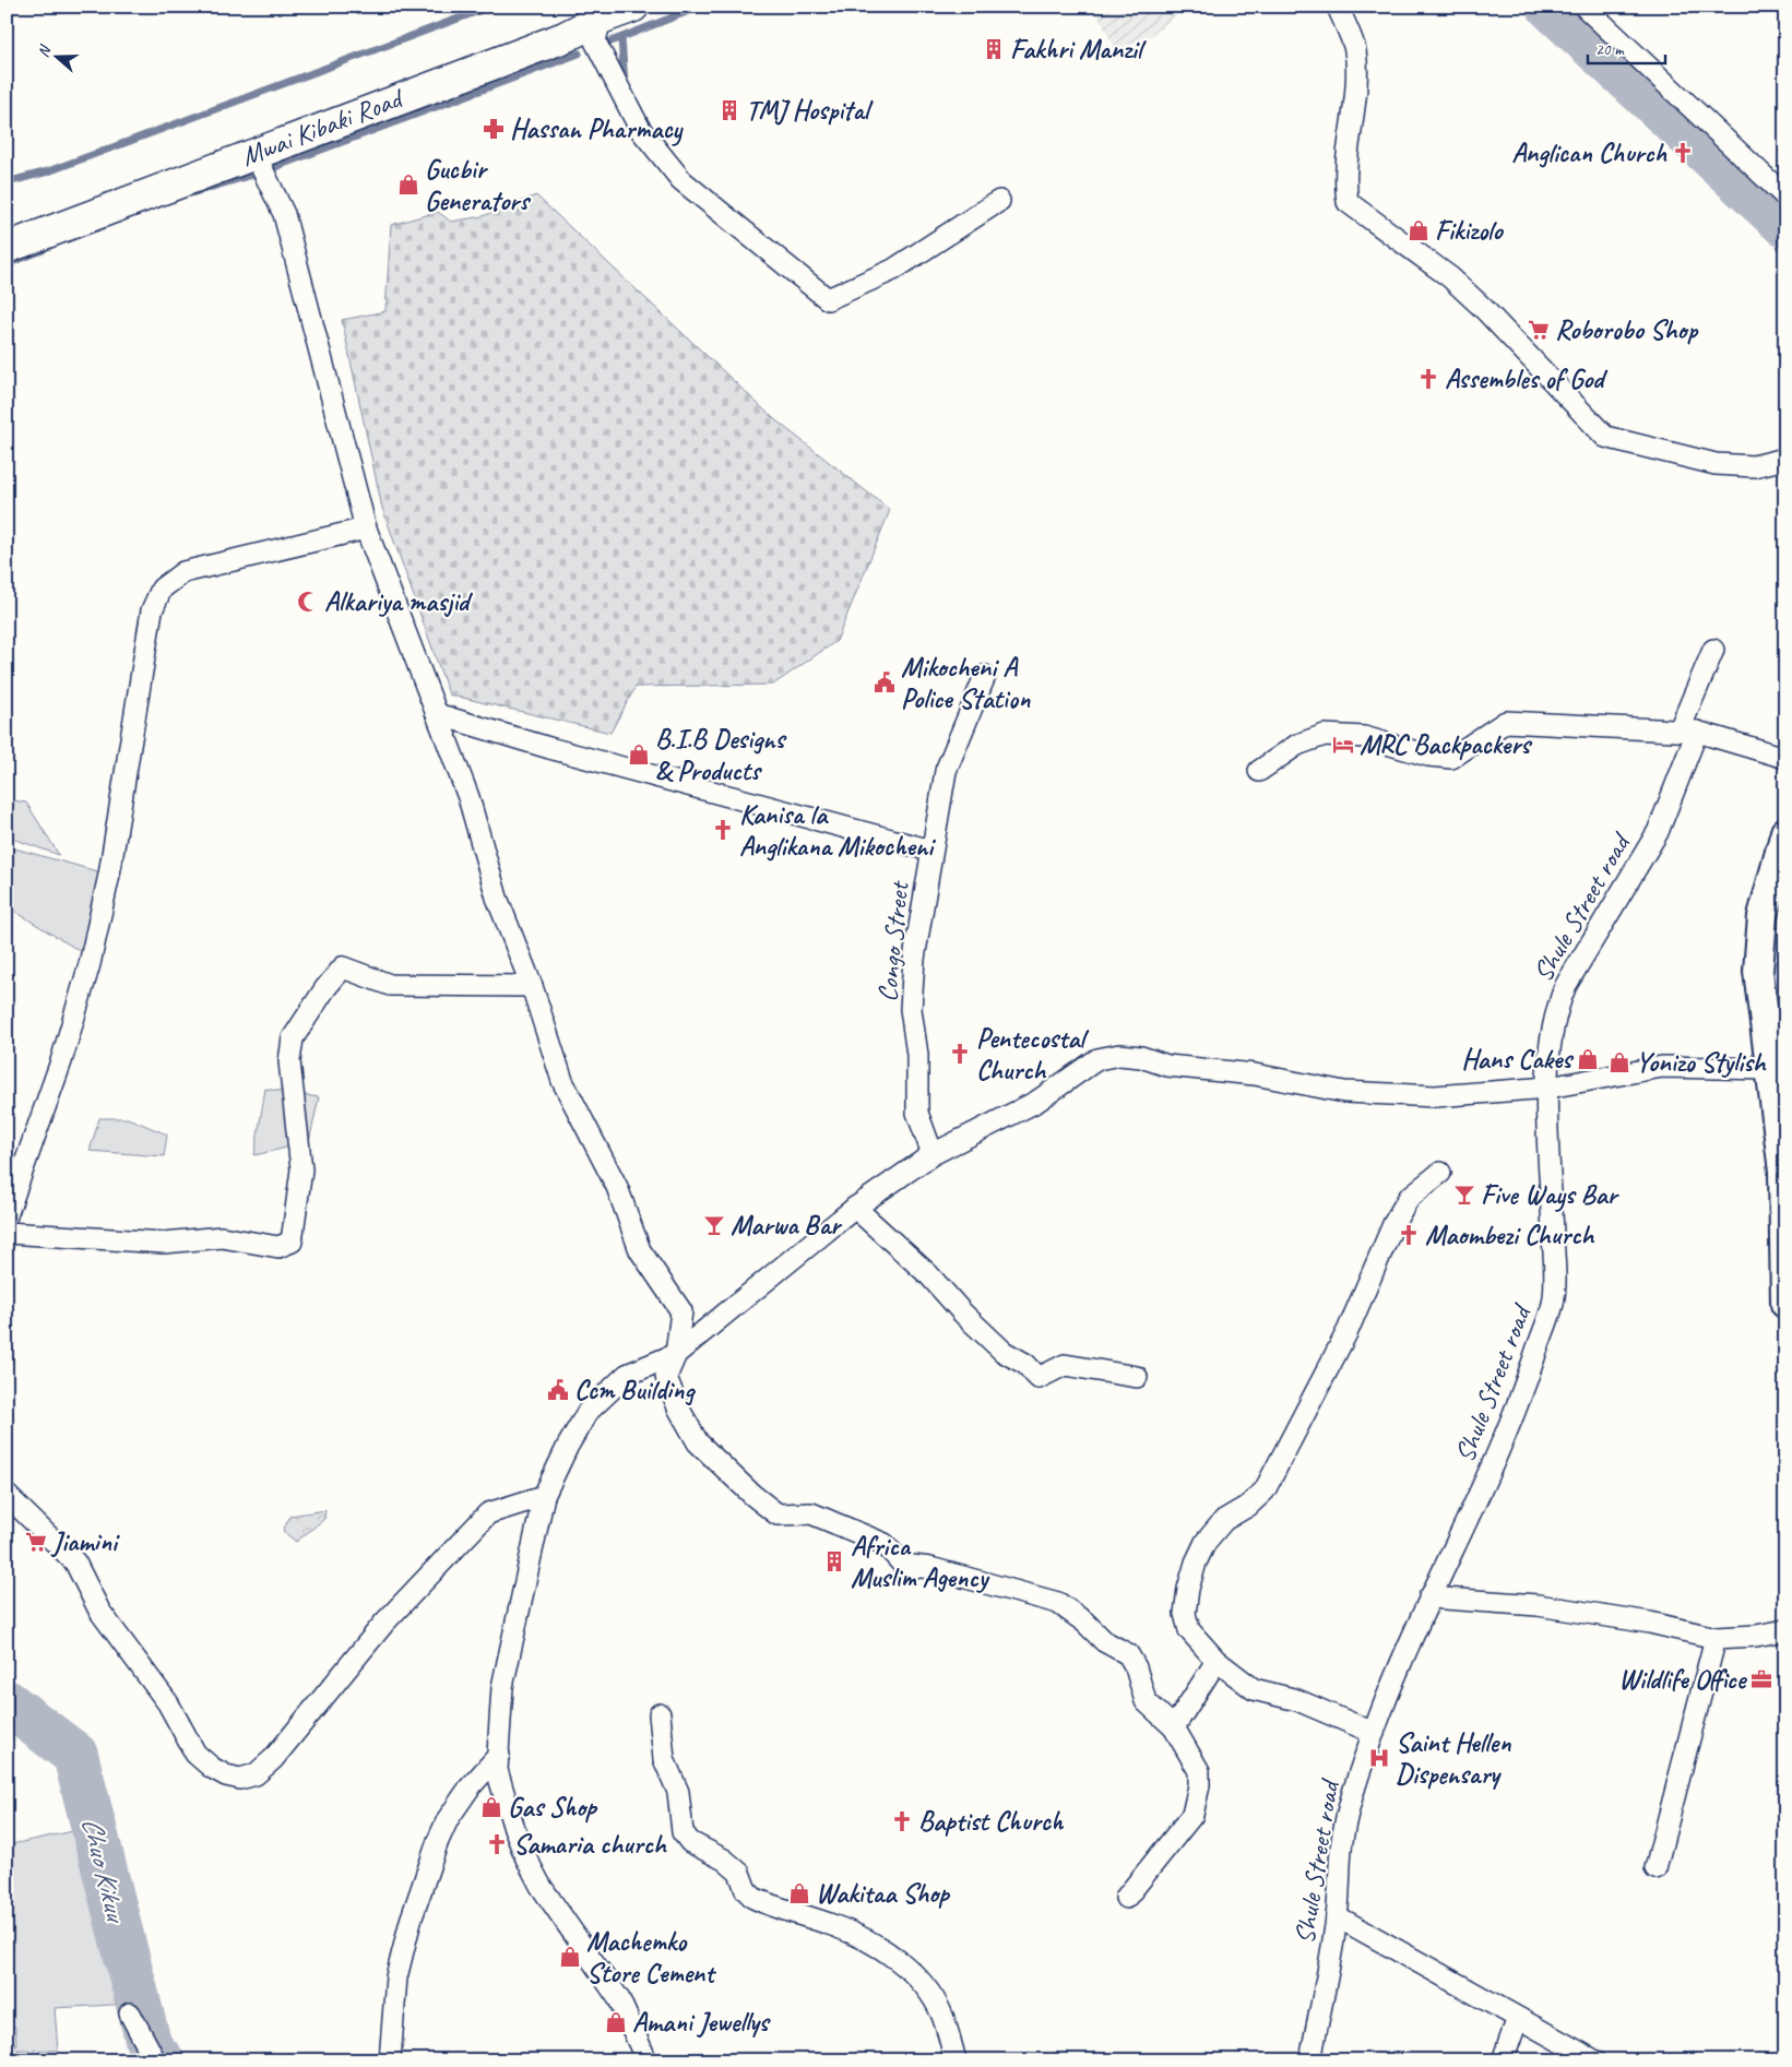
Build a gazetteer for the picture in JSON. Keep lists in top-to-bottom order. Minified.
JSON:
{"streets":{"main road":["Mwai Kibaki Road"],"street":["Shule Street road","Congo Street"]},"water":["Chuo Kikuu"],"places":{"building":["Fakhri Manzil","TMJ Hospital","Africa Muslim Agency"],"pharmacy":["Hassan Pharmacy"],"church":["Anglican Church","Assembles of God","Kanisa la Anglikana Mikocheni","Pentecostal Church","Maombezi Church","Baptist Church","Samaria church"],"shop":["Gucbir Generators","Fikizolo","B.I.B Designs & Products","Hans Cakes","Yonizo Stylish","Gas Shop","Wakitaa Shop","Machemko Store Cement","Amani Jewellys"],"supermarket":["Roborobo Shop","Jiamini"],"mosque":["Alkariya masjid"],"public building":["Mikocheni A Police Station","Ccm Building"],"hotel":["MRC Backpackers"],"bar":["Five Ways Bar","Marwa Bar"],"office":["Wildlife Office"],"hospital":["Saint Hellen Dispensary"]},"scale_bar":"20 m","north":"left"}
